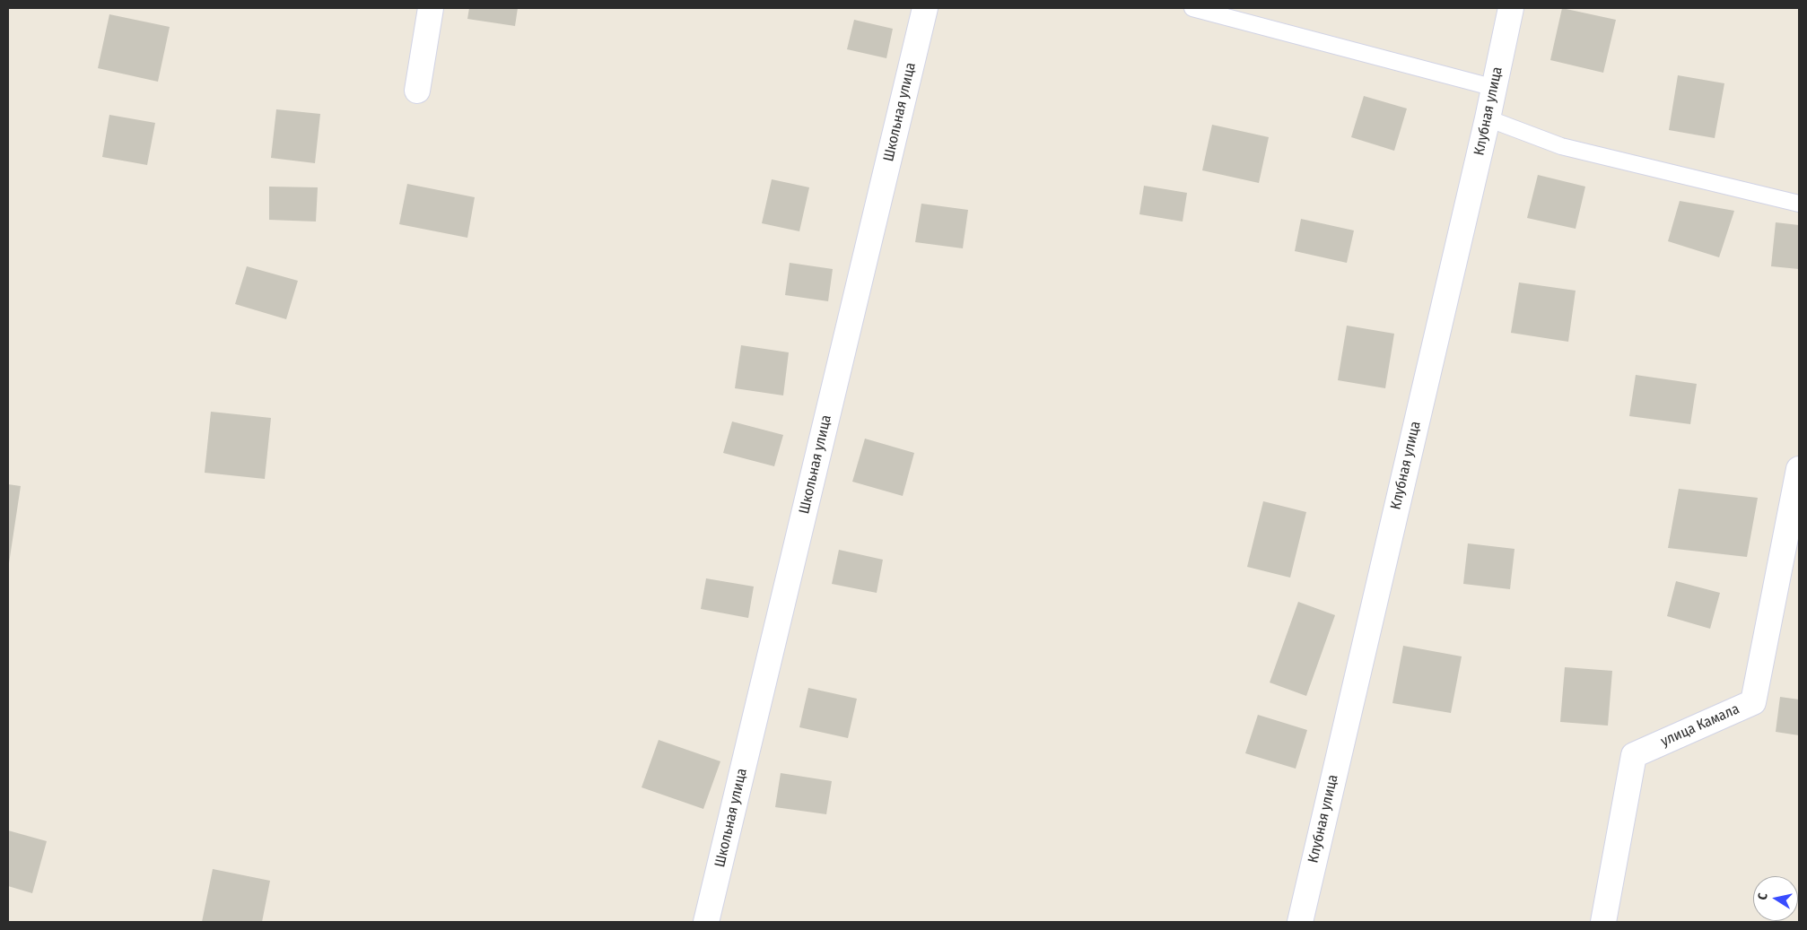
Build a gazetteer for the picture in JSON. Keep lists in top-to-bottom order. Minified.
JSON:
{"streets":{"street":["Клубная улица","Школьная улица","улица Камала"]},"north":"left"}
